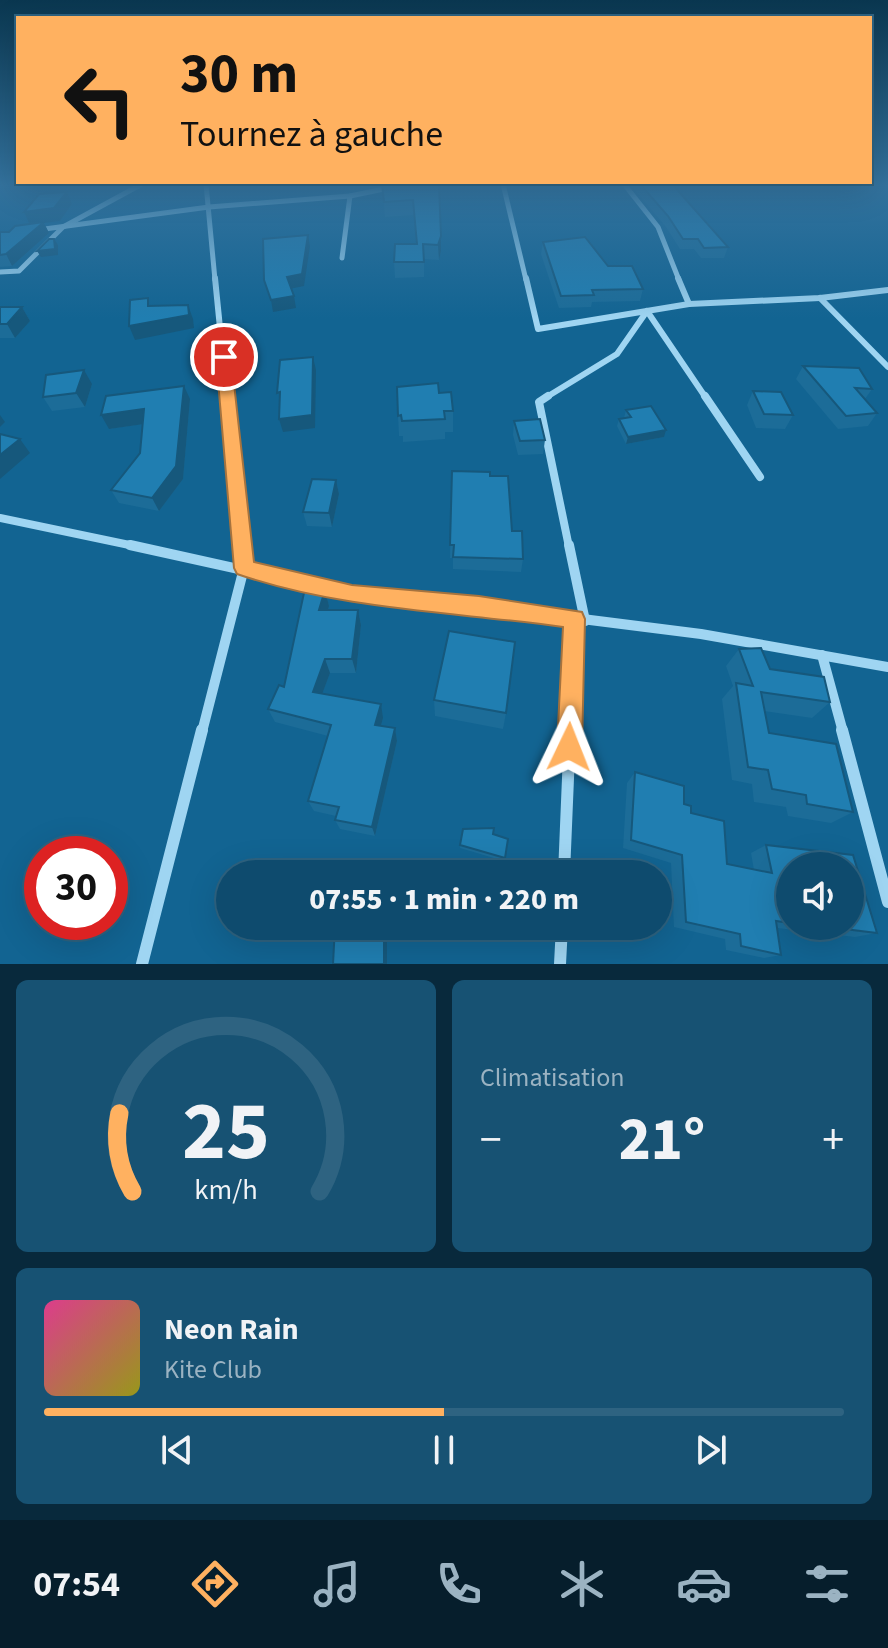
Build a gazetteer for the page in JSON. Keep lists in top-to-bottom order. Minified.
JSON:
{"page":{"turn":["30 m","Tournez à gauche"],"limit":"30","trip":"07:55 · 1 min · 220 m","tile":"Climatisation","heat":["−","21°","+"],"song":["Neon Rain","Kite Club"],"tabs":"07:54","gauge":["25","km/h"]}}
